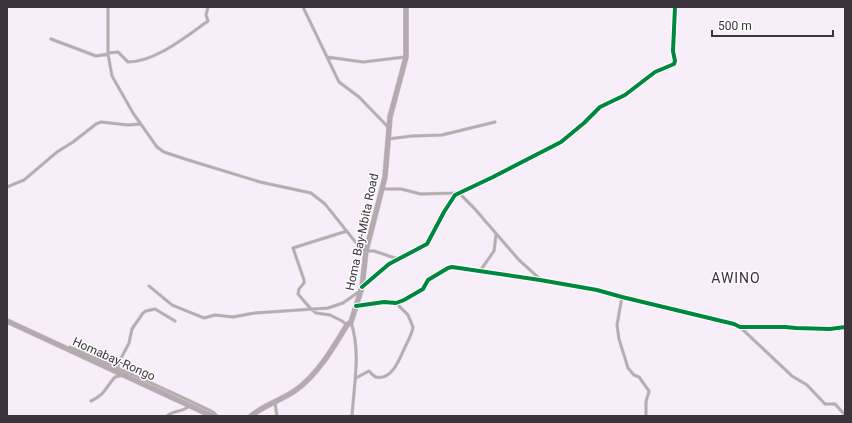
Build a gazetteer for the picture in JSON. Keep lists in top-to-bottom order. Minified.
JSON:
{"streets":{"highway":["Homa Bay-Mbita Road","Homabay-Rongo"]},"districts":["AWINO"],"scale_bar":"500 m"}
